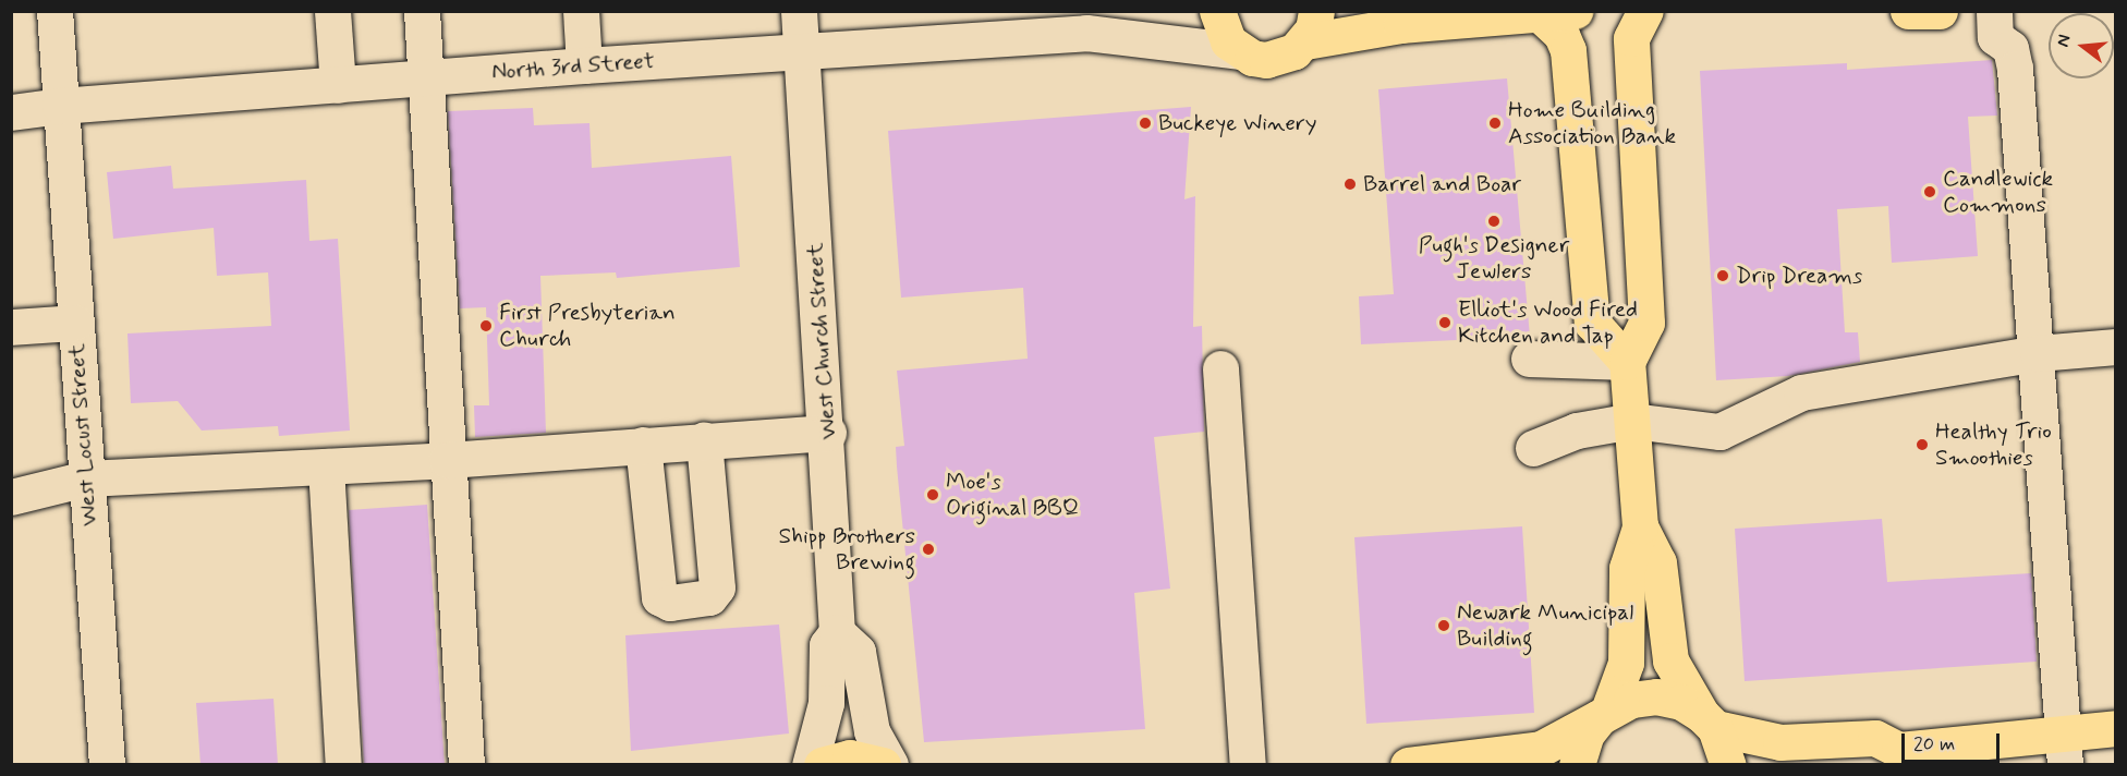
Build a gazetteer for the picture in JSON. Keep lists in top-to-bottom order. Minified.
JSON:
{"streets":{"street":["North 3rd Street","West Church Street","West Locust Street"]},"crossings":[["North 3rd Street","West Church Street"],["North 3rd Street","West Locust Street"]],"places":["Buckeye Winery","Home Building Association Bank","Barrel and Boar","Candlewick Commons","Pugh's Designer Jewlers","Drip Dreams","Elliot's Wood Fired Kitchen and Tap","First Presbyterian Church","Healthy Trio Smoothies","Moe's Original BBQ","Shipp Brothers Brewing","Newark Municipal Building"],"scale_bar":"20 m","north":"left"}
